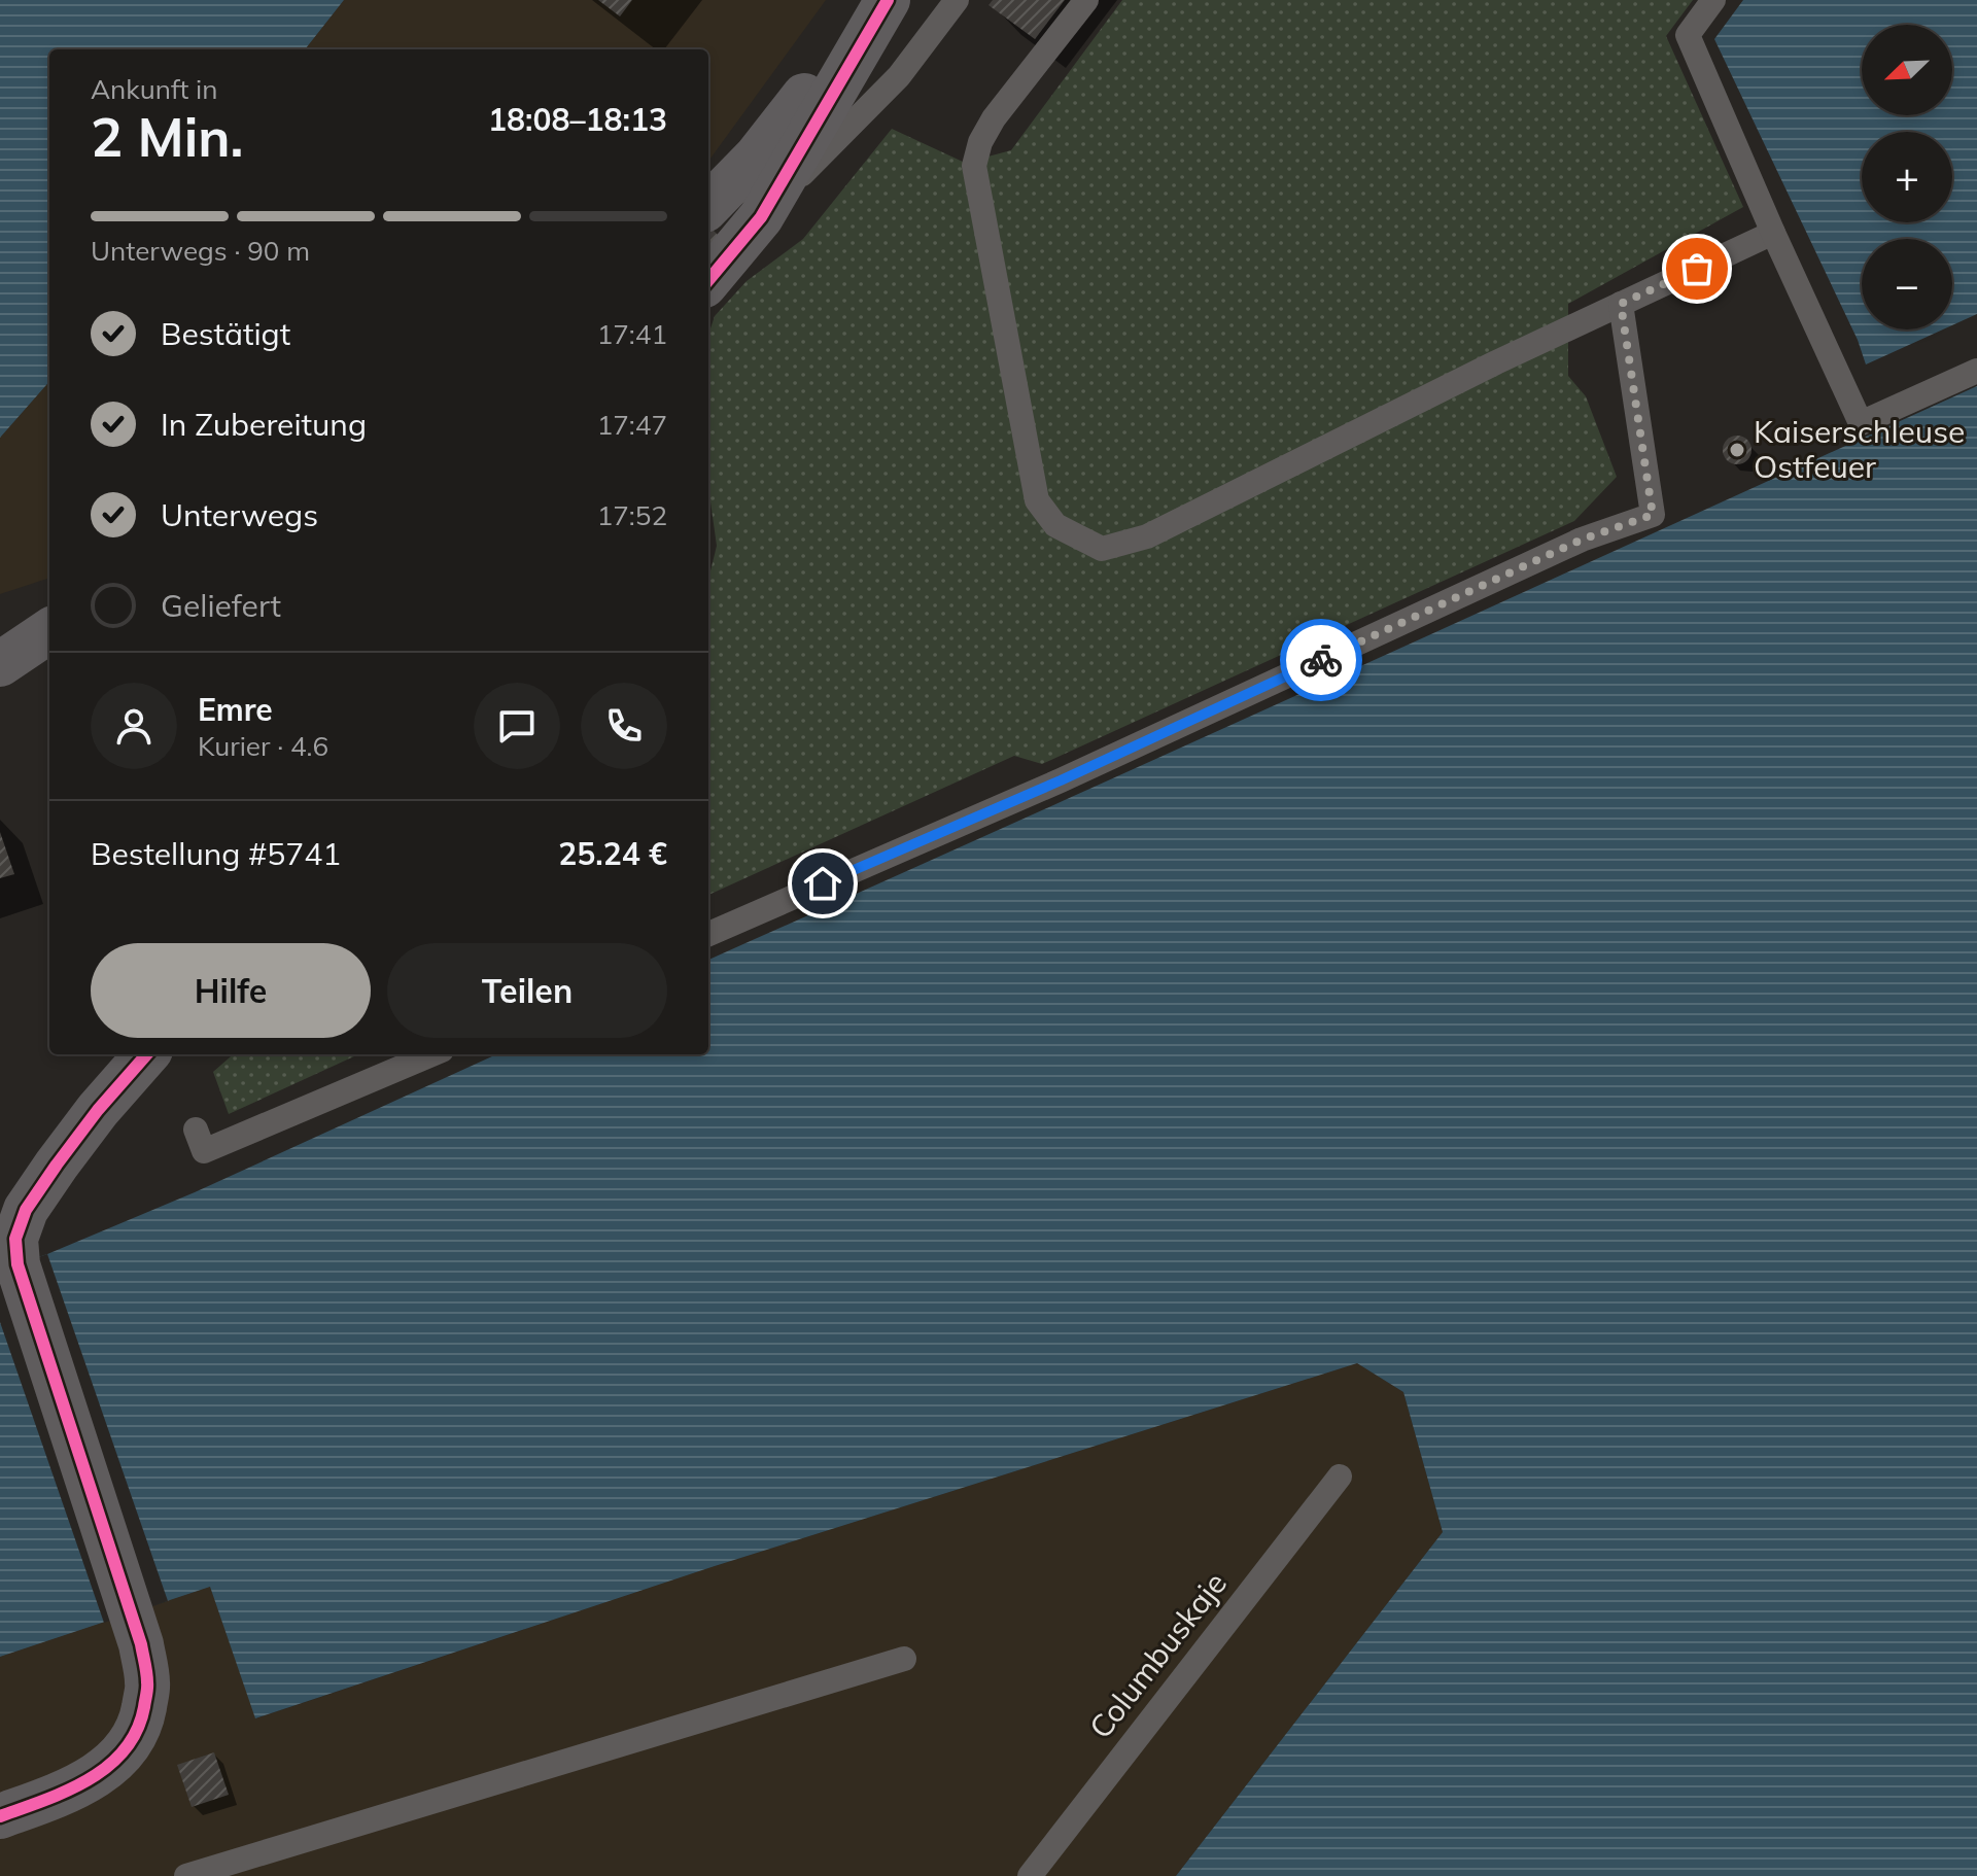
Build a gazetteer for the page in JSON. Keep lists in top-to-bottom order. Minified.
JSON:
{"streets":{"lane":["Columbuskaje"]},"places":["Kaiserschleuse Ostfeuer"],"north":"bottom left","page":{"map_buttons":["+","−"],"heading":["2 Min.","Ankunft in","18:08–18:13"],"panel":["Emre","Kurier · 4.6","Bestellung #5741","25.24 €"],"bar":"Unterwegs · 90 m","list":[["Bestätigt","17:41"],["In Zubereitung","17:47"],["Unterwegs","17:52"],"Geliefert"],"buttons":["Hilfe","Teilen"]}}
